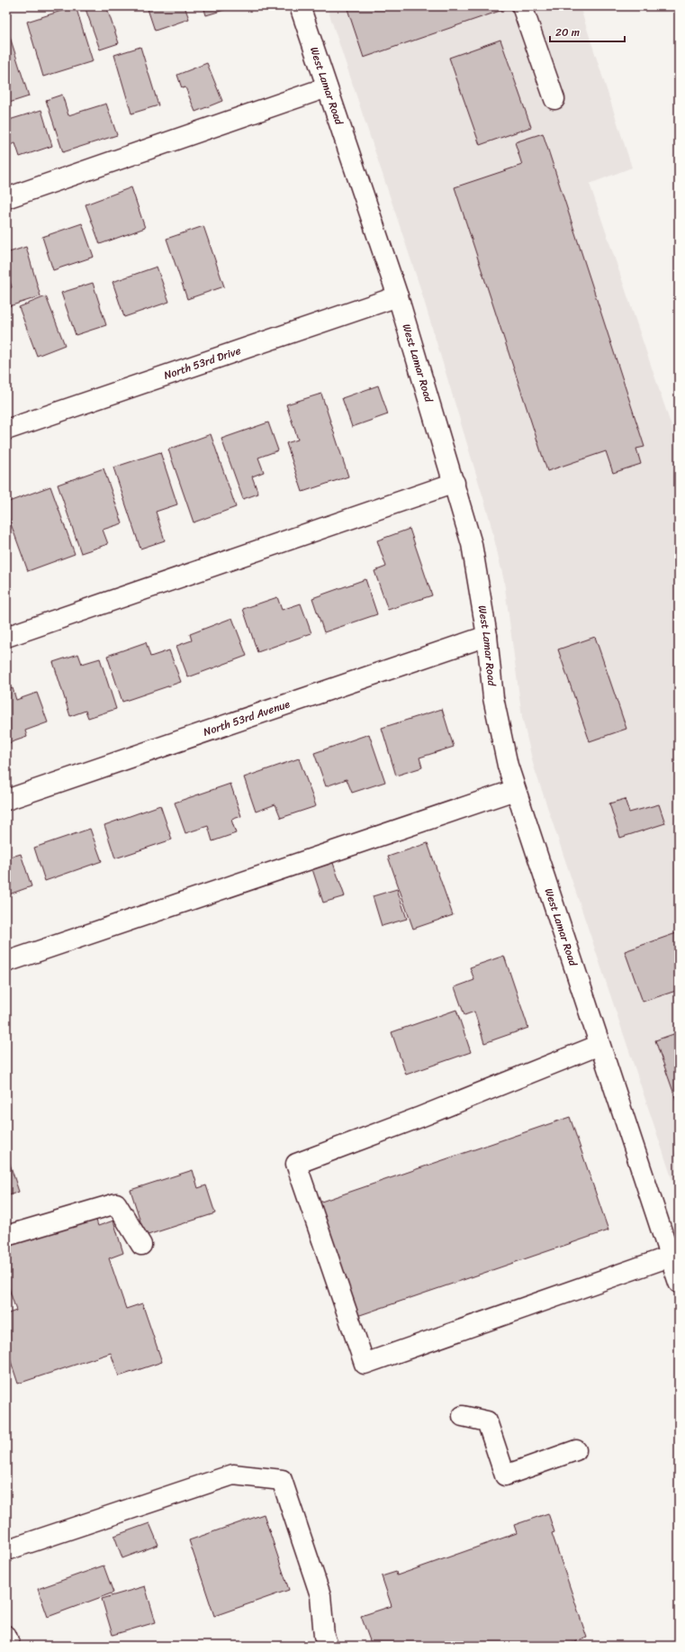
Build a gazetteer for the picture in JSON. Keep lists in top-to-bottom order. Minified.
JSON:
{"streets":{"street":["West Lamar Road","North 53rd Drive","North 53rd Avenue"]},"crossings":[["West Lamar Road","North 53rd Drive"],["West Lamar Road","North 53rd Avenue"]],"scale_bar":"20 m"}
